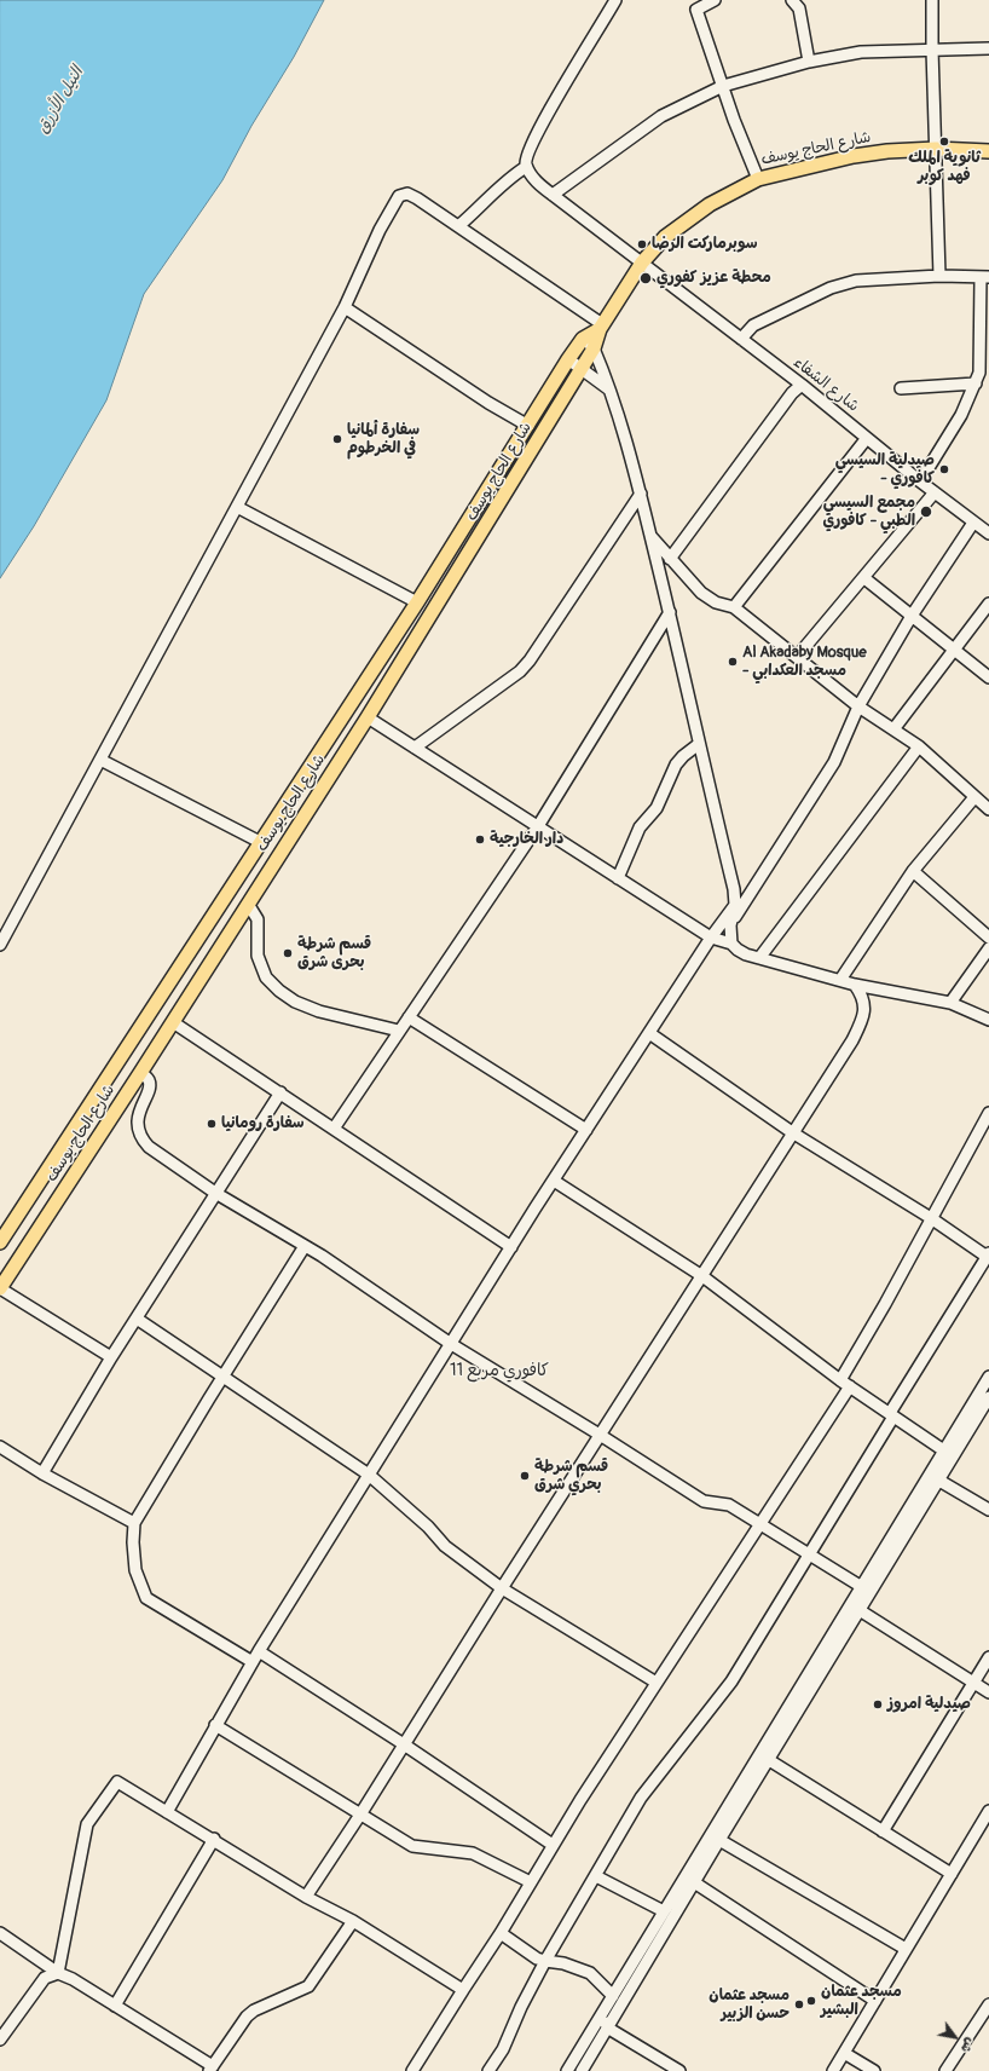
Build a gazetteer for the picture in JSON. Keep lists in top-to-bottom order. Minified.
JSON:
{"streets":{"main road":["شارع الحاج يوسف"],"street":["شارع الشفاء"]},"crossings":[["شارع الحاج يوسف","شارع الشفاء"]],"districts":["كافوري مربع 11"],"water":["النيل الأزرق"],"places":["ثانوية الملك فهد كوبر","سوبرماركت الرضا","محطة عزيز كفوري","سفارة ألمانيا في الخرطوم","صيدلية السيسي - كافوري","مجمع السيسي الطبي - كافوري","Al Akadaby Mosque - مسجد العكدابي","دار الخارجية","قسم شرطة بحرى شرق","سفارة رومانيا","قسم شرطة بحري شرق","صيدلية امروز","مسجد عثمان البشير","مسجد عثمان حسن الزبير"],"north":"bottom right"}
